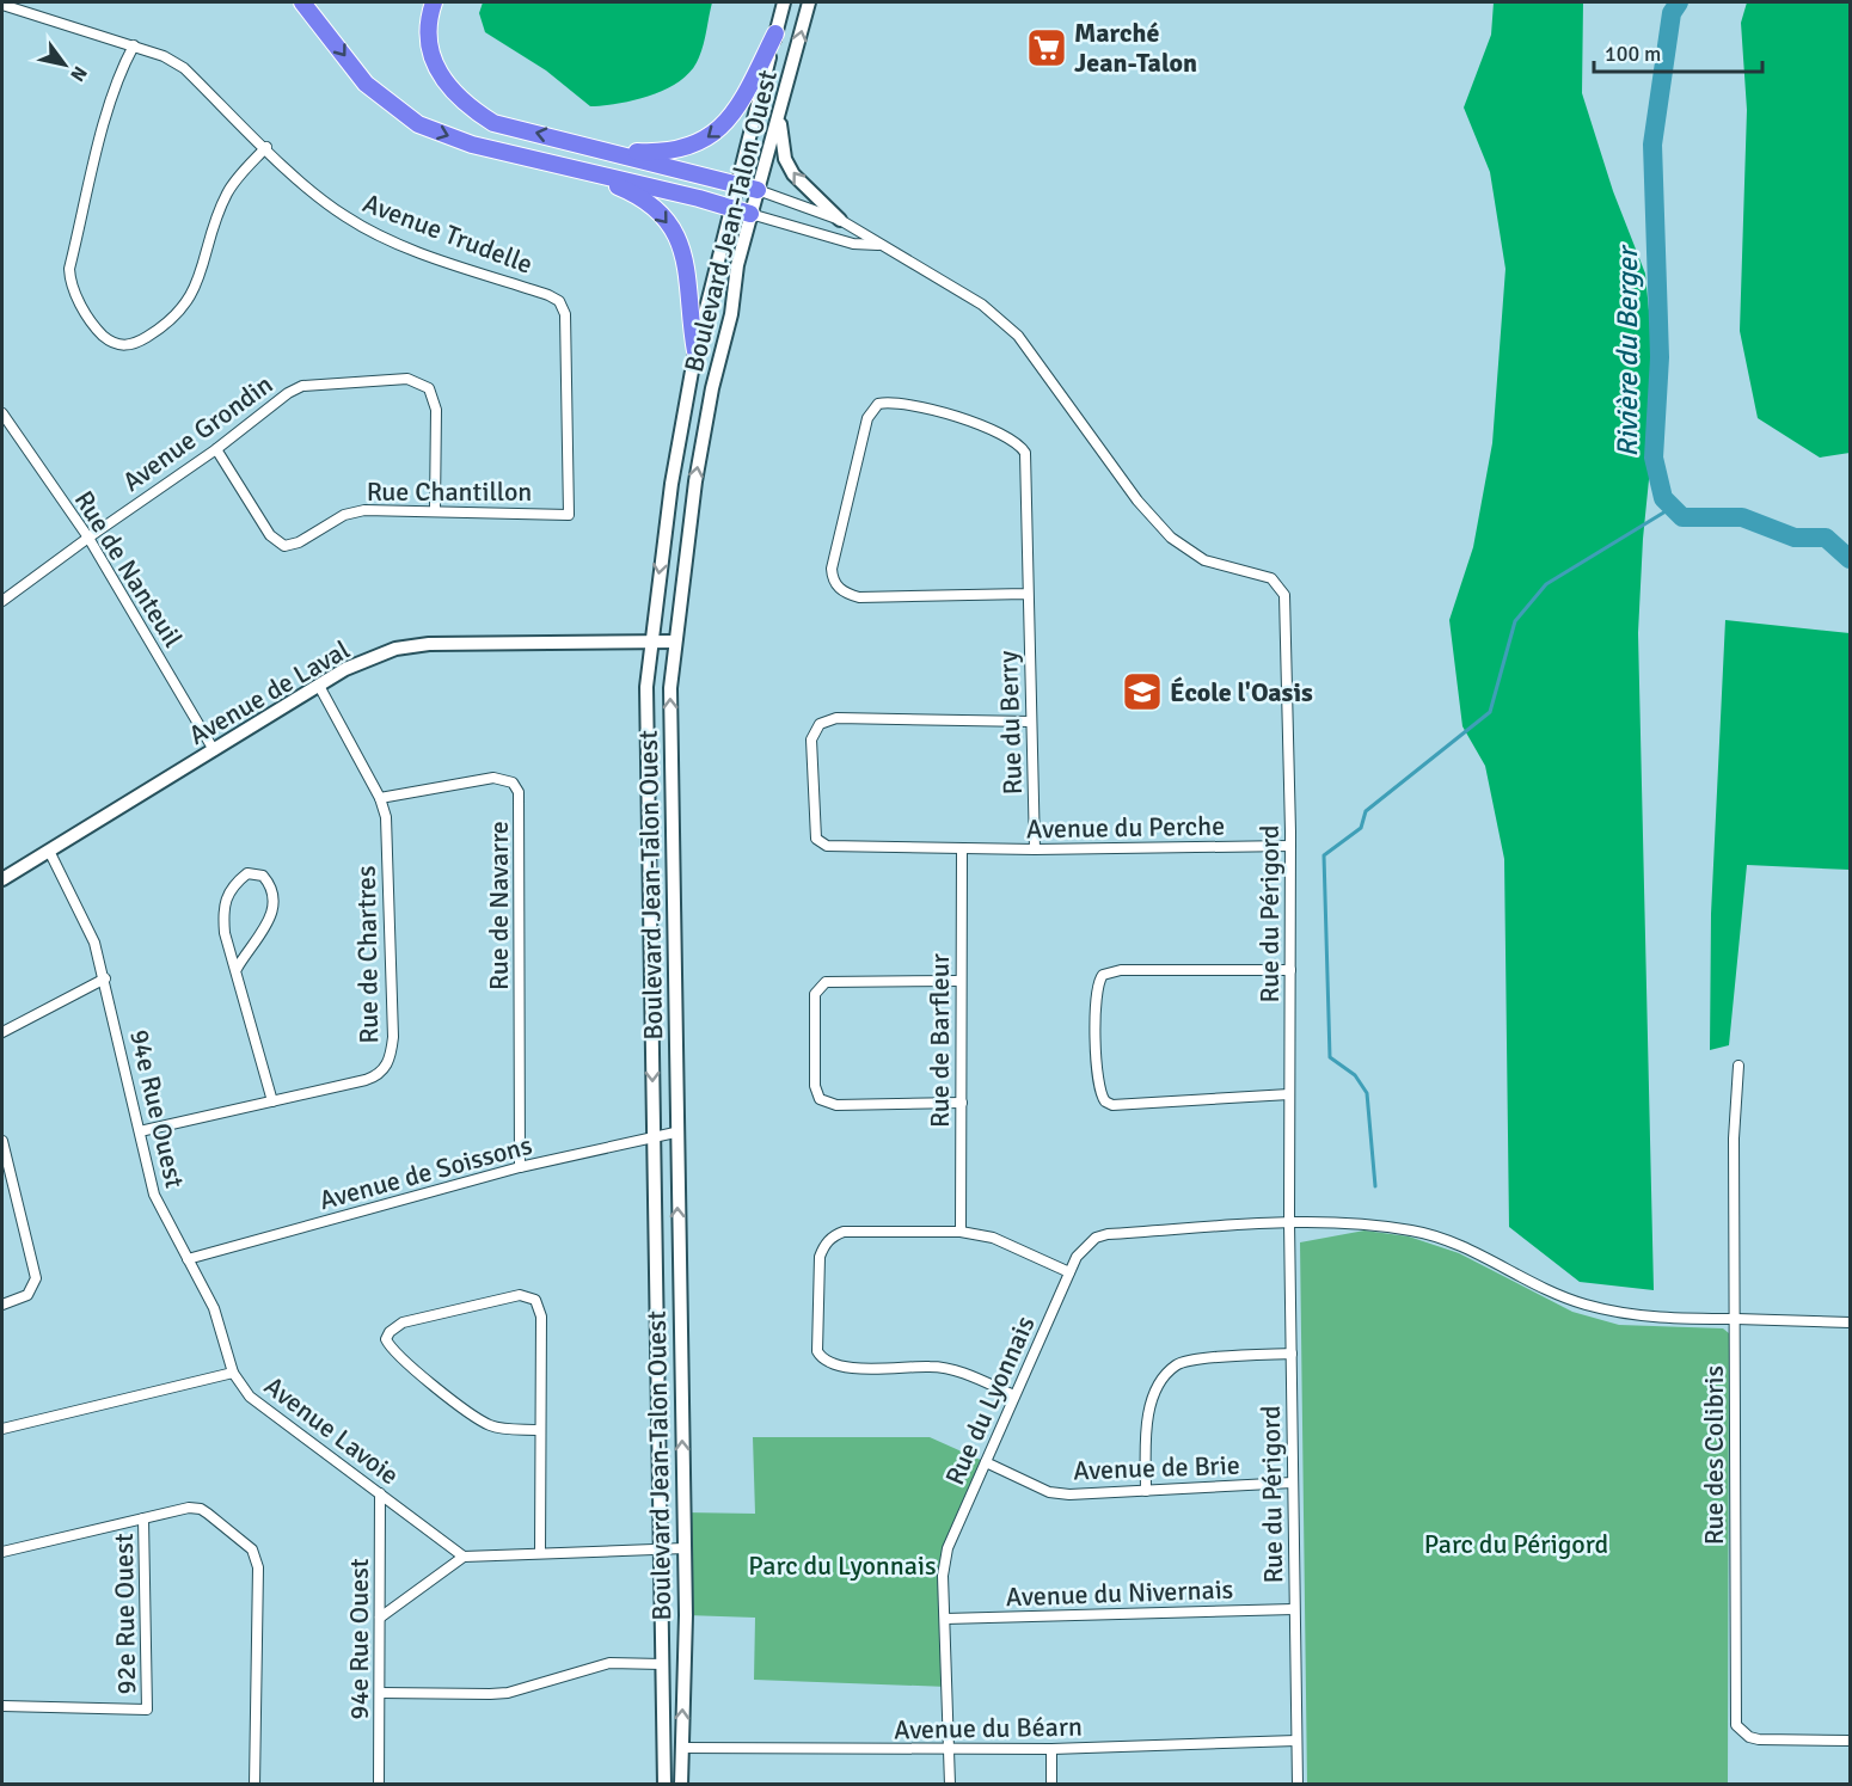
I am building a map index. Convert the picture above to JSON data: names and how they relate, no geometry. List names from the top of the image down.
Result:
{
  "streets": {
    "street": [
      "Boulevard Jean-Talon Ouest",
      "Avenue Trudelle",
      "Avenue Grondin",
      "Rue Chantillon",
      "Rue de Nanteuil",
      "Avenue de Laval",
      "Rue du Berry",
      "Avenue du Perche",
      "Rue de Navarre",
      "Rue du Périgord",
      "Rue de Chartres",
      "Rue de Barfleur",
      "94e Rue Ouest",
      "Avenue de Soissons",
      "Rue du Lyonnais",
      "Avenue Lavoie",
      "Rue des Colibris",
      "Avenue de Brie",
      "Avenue du Nivernais",
      "92e Rue Ouest",
      "Avenue du Béarn"
    ]
  },
  "crossings": [
    ["Boulevard Jean-Talon Ouest", "Avenue de Laval"],
    ["Boulevard Jean-Talon Ouest", "Rue du Périgord"],
    ["Boulevard Jean-Talon Ouest", "Avenue de Soissons"],
    ["Boulevard Jean-Talon Ouest", "Avenue du Béarn"],
    ["Avenue Trudelle", "Rue Chantillon"],
    ["Avenue Grondin", "Rue Chantillon"],
    ["Avenue Grondin", "Rue de Nanteuil"],
    ["Rue de Nanteuil", "Avenue de Laval"],
    ["Avenue de Laval", "Rue de Chartres"],
    ["Avenue de Laval", "94e Rue Ouest"],
    ["Rue du Berry", "Avenue du Perche"],
    ["Avenue du Perche", "Rue du Périgord"],
    ["Avenue du Perche", "Rue de Barfleur"],
    ["Rue de Navarre", "Rue de Chartres"],
    ["Rue de Navarre", "Avenue de Soissons"],
    ["Rue du Périgord", "Rue du Lyonnais"],
    ["Rue du Périgord", "Avenue de Brie"],
    ["Rue du Périgord", "Avenue du Nivernais"],
    ["Rue du Périgord", "Avenue du Béarn"],
    ["Rue de Chartres", "94e Rue Ouest"],
    ["94e Rue Ouest", "Avenue de Soissons"],
    ["94e Rue Ouest", "Avenue Lavoie"],
    ["Rue du Lyonnais", "Rue des Colibris"],
    ["Rue du Lyonnais", "Avenue de Brie"],
    ["Rue du Lyonnais", "Avenue du Nivernais"],
    ["Rue du Lyonnais", "Avenue du Béarn"]
  ],
  "water": ["Rivière du Berger"],
  "parks": ["Parc du Périgord", "Parc du Lyonnais"],
  "places": {
    "supermarket": ["Marché Jean-Talon"],
    "school or university": ["École l'Oasis"]
  },
  "scale_bar": "100 m",
  "north": "bottom right"
}
